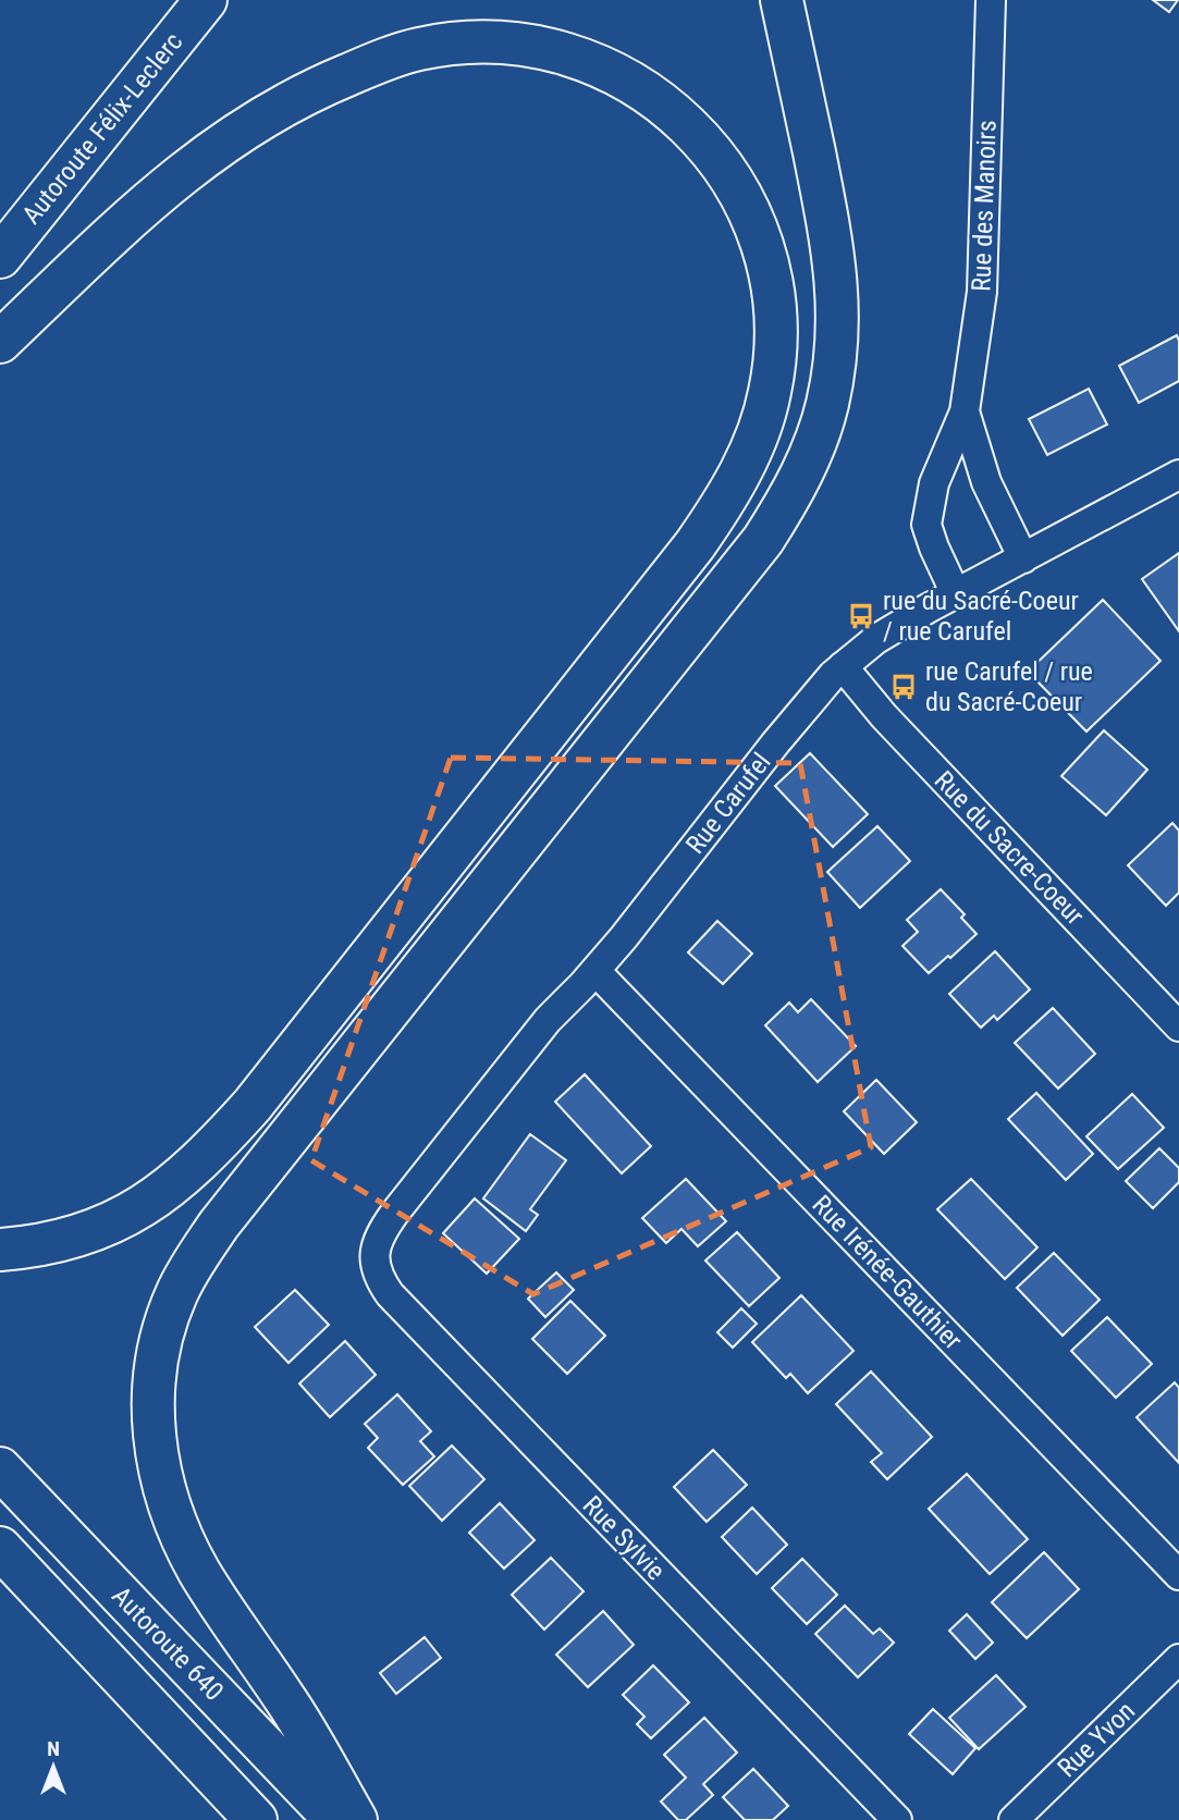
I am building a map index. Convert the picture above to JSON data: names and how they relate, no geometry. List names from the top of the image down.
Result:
{
  "streets": {
    "highway": ["Autoroute Félix-Leclerc", "Autoroute 640"],
    "street": [
      "Rue des Manoirs",
      "Rue Carufel",
      "Rue du Sacre-Coeur",
      "Rue Irénée-Gauthier",
      "Rue Sylvie",
      "Rue Yvon"
    ]
  },
  "crossings": [
    ["Rue des Manoirs", "Rue Carufel"],
    ["Rue Carufel", "Rue du Sacre-Coeur"],
    ["Rue Carufel", "Rue Irénée-Gauthier"],
    ["Rue Carufel", "Rue Sylvie"]
  ],
  "places": {
    "bus stop": ["rue du Sacré-Coeur / rue Carufel", "rue Carufel / rue du Sacré-Coeur"]
  },
  "north": "top"
}
